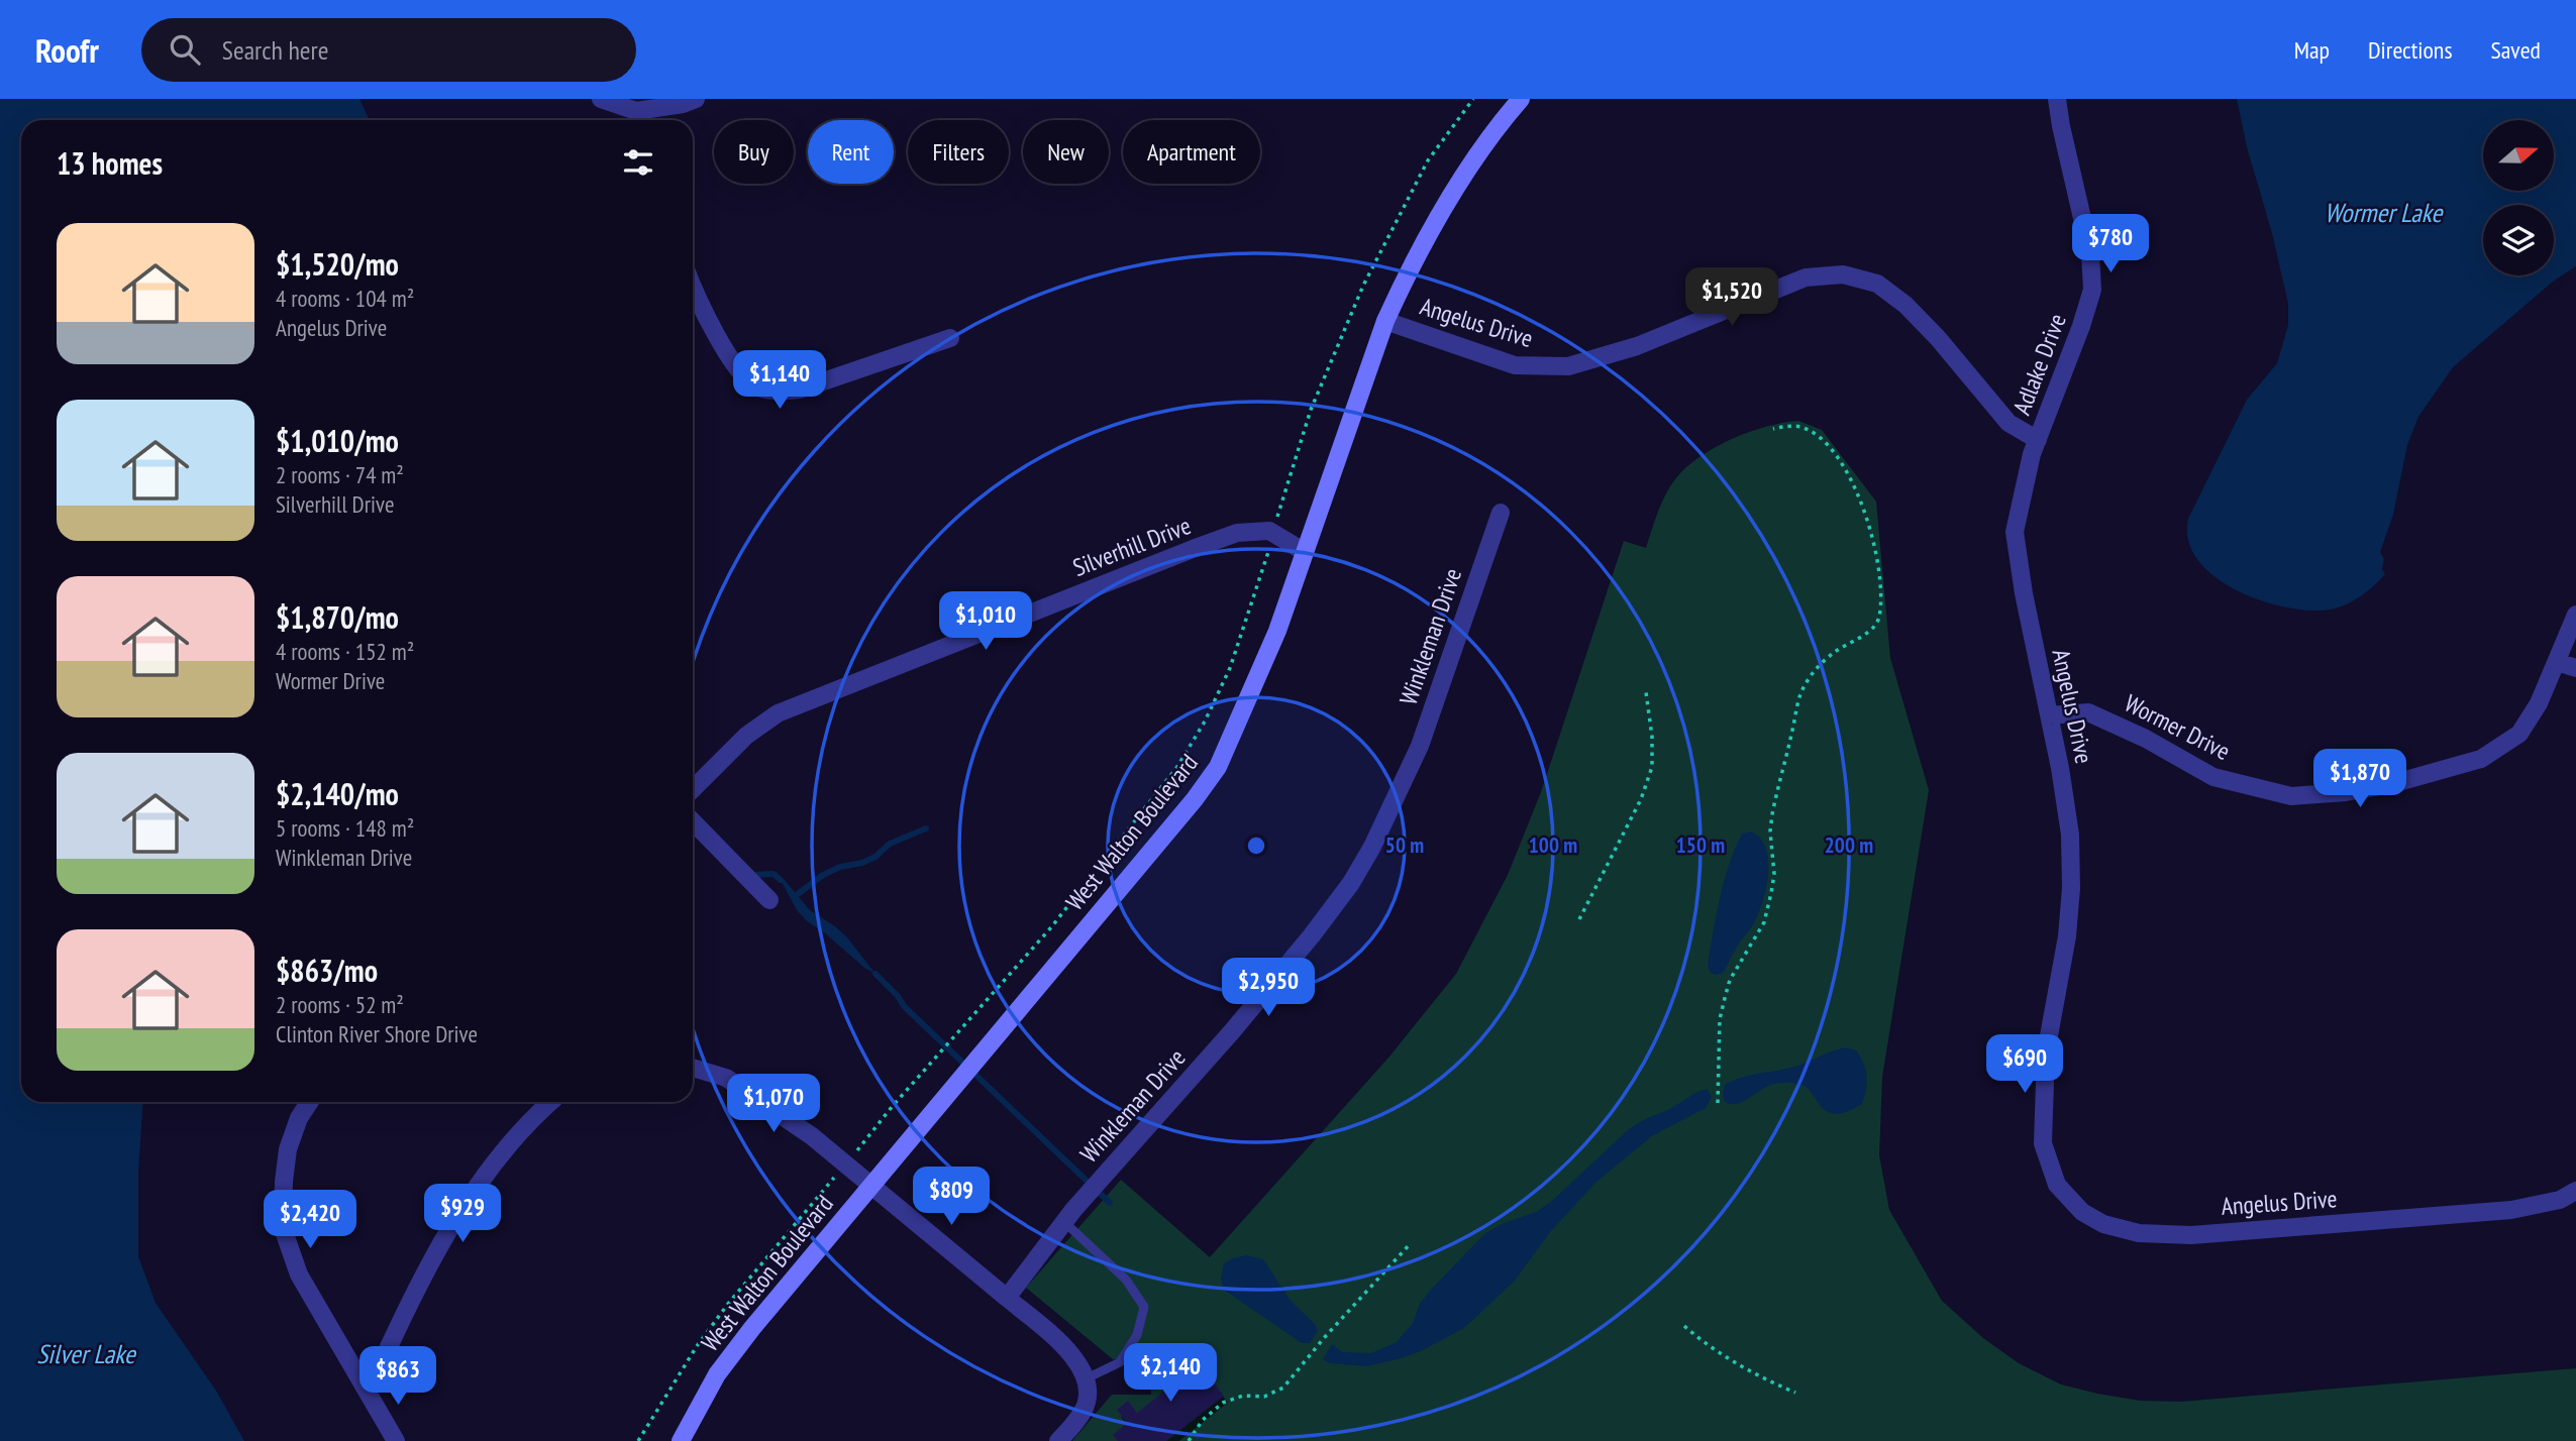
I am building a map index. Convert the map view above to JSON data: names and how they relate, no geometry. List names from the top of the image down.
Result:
{
  "streets": {
    "main road": ["West Walton Boulevard"],
    "street": [
      "Angelus Drive",
      "Adlake Drive",
      "Silverhill Drive",
      "Winkleman Drive",
      "Wormer Drive"
    ]
  },
  "crossings": [
    ["Angelus Drive", "Adlake Drive"],
    ["Angelus Drive", "Wormer Drive"],
    ["Angelus Drive", "West Walton Boulevard"],
    ["Silverhill Drive", "West Walton Boulevard"]
  ],
  "water": ["Wormer Lake", "Silver Lake"],
  "north": "right",
  "page": {
    "header": "Roofr",
    "search": "Search here",
    "nav": ["Map", "Directions", "Saved"],
    "chip": [
      "Buy",
      "Rent",
      "Filters",
      "New",
      "Apartment"
    ],
    "heading": "13 homes",
    "list": [
      {
        "name": "$1,520/mo",
        "note": "4 rooms · 104 m² · Angelus Drive"
      },
      {
        "name": "$1,010/mo",
        "note": "2 rooms · 74 m² · Silverhill Drive"
      },
      {
        "name": "$1,870/mo",
        "note": "4 rooms · 152 m² · Wormer Drive"
      },
      {
        "name": "$2,140/mo",
        "note": "5 rooms · 148 m² · Winkleman Drive"
      },
      {
        "name": "$863/mo",
        "note": "2 rooms · 52 m² · Clinton River Shore Drive"
      }
    ],
    "price": [
      "$780",
      "$1,520",
      "$1,140",
      "$1,010",
      "$1,870",
      "$2,950",
      "$690",
      "$1,070",
      "$809",
      "$929",
      "$2,420",
      "$2,140",
      "$863"
    ]
  },
  "rings": [
    "50 m",
    "100 m",
    "150 m",
    "200 m"
  ]
}
